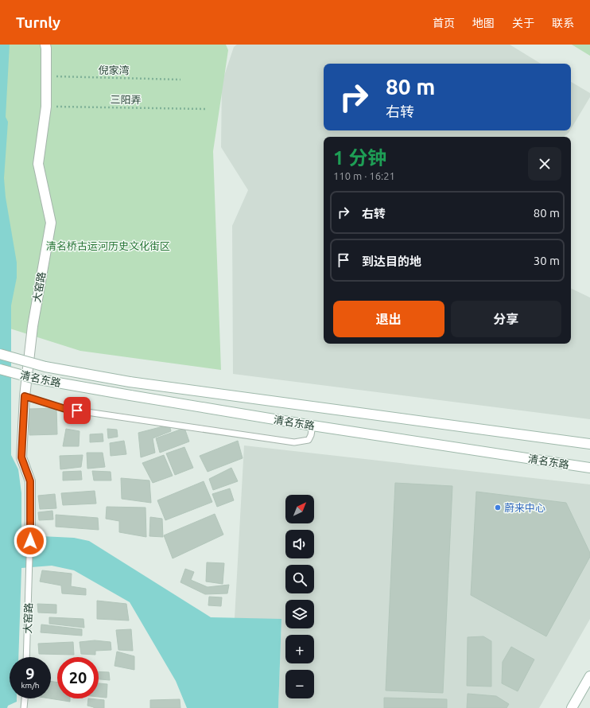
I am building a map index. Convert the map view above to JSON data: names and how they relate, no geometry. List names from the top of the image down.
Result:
{
  "streets": {
    "main road": ["大窑路", "清名东路"],
    "path": ["倪家湾", "三阳弄"]
  },
  "crossings": [
    ["倪家湾", "大窑路"],
    ["三阳弄", "大窑路"]
  ],
  "parks": ["清名桥古运河历史文化街区"],
  "places": ["蔚来中心"],
  "north": "top right",
  "page": {
    "header": "Turnly",
    "nav": [
      "首页",
      "地图",
      "关于",
      "联系"
    ],
    "turn": ["80 m", "右转"],
    "heading": ["1 分钟", "110 m · 16:21"],
    "list": [
      {
        "name": "右转",
        "value": "80 m"
      },
      {
        "name": "到达目的地",
        "value": "30 m"
      }
    ],
    "buttons": ["退出", "分享"],
    "map_buttons": ["+", "−"],
    "speed": "9 km/h",
    "limit": "20"
  }
}
